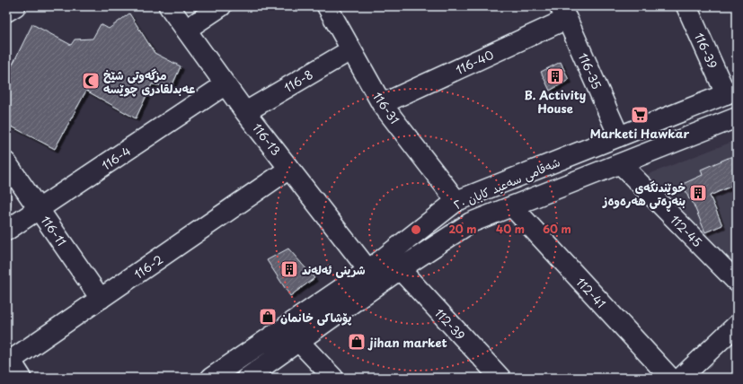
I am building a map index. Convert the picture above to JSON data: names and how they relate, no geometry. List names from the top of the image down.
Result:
{
  "streets": {
    "street": [
      "116-39",
      "116-40",
      "116-35",
      "116-8",
      "116-31",
      "116-13",
      "116-4",
      "شەقامی سەعید کابان ٢٠",
      "116-11",
      "112-45",
      "116-2",
      "112-41",
      "112-39"
    ]
  },
  "crossings": [
    ["116-39", "شەقامی سەعید کابان ٢٠"],
    ["116-40", "116-35"],
    ["116-40", "116-31"],
    ["116-35", "شەقامی سەعید کابان ٢٠"],
    ["116-8", "116-31"],
    ["116-8", "116-13"],
    ["116-31", "شەقامی سەعید کابان ٢٠"],
    ["116-13", "116-4"],
    ["116-13", "شەقامی سەعید کابان ٢٠"],
    ["116-13", "116-2"],
    ["116-4", "116-11"],
    ["شەقامی سەعید کابان ٢٠", "112-45"],
    ["شەقامی سەعید کابان ٢٠", "112-41"],
    ["شەقامی سەعید کابان ٢٠", "112-39"],
    ["116-11", "116-2"]
  ],
  "places": {
    "building": ["B. Activity House", "خوێندنگەی بنەڕەتی هەرەوەز", "شرینی ئەلەند"],
    "mosque": ["مزگەوتی شێخ عەبدلقادری چوێسە"],
    "supermarket": ["Marketi Hawkar"],
    "shop": ["پۆشاکی خانمان", "jihan market"]
  },
  "rings": ["20 m", "40 m", "60 m"]
}
